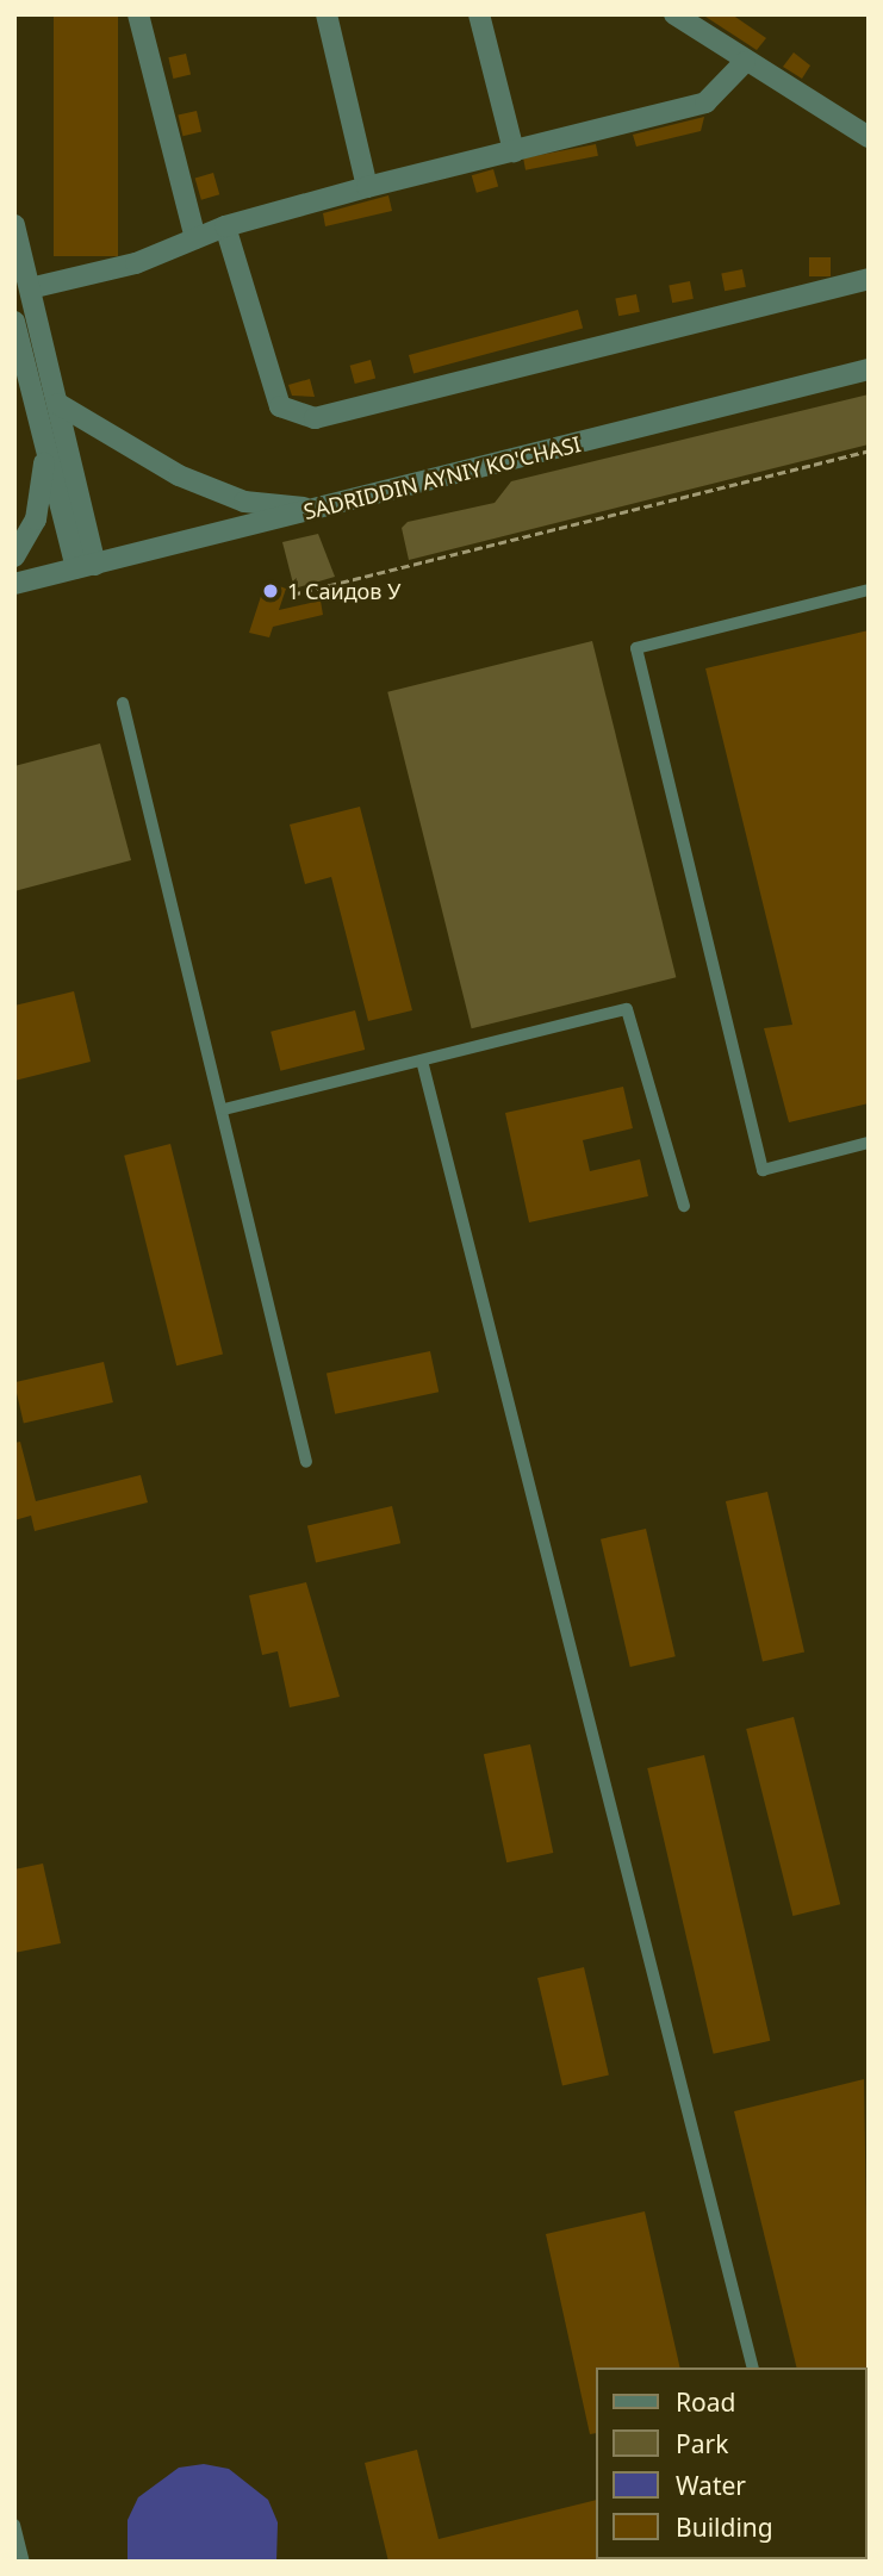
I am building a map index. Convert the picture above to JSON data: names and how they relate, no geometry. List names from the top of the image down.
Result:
{
  "streets": {
    "street": ["SADRIDDIN AYNIY KO'CHASI"]
  },
  "places": ["1 Саидов У"],
  "legend": [
    "Road",
    "Park",
    "Water",
    "Building"
  ]
}
